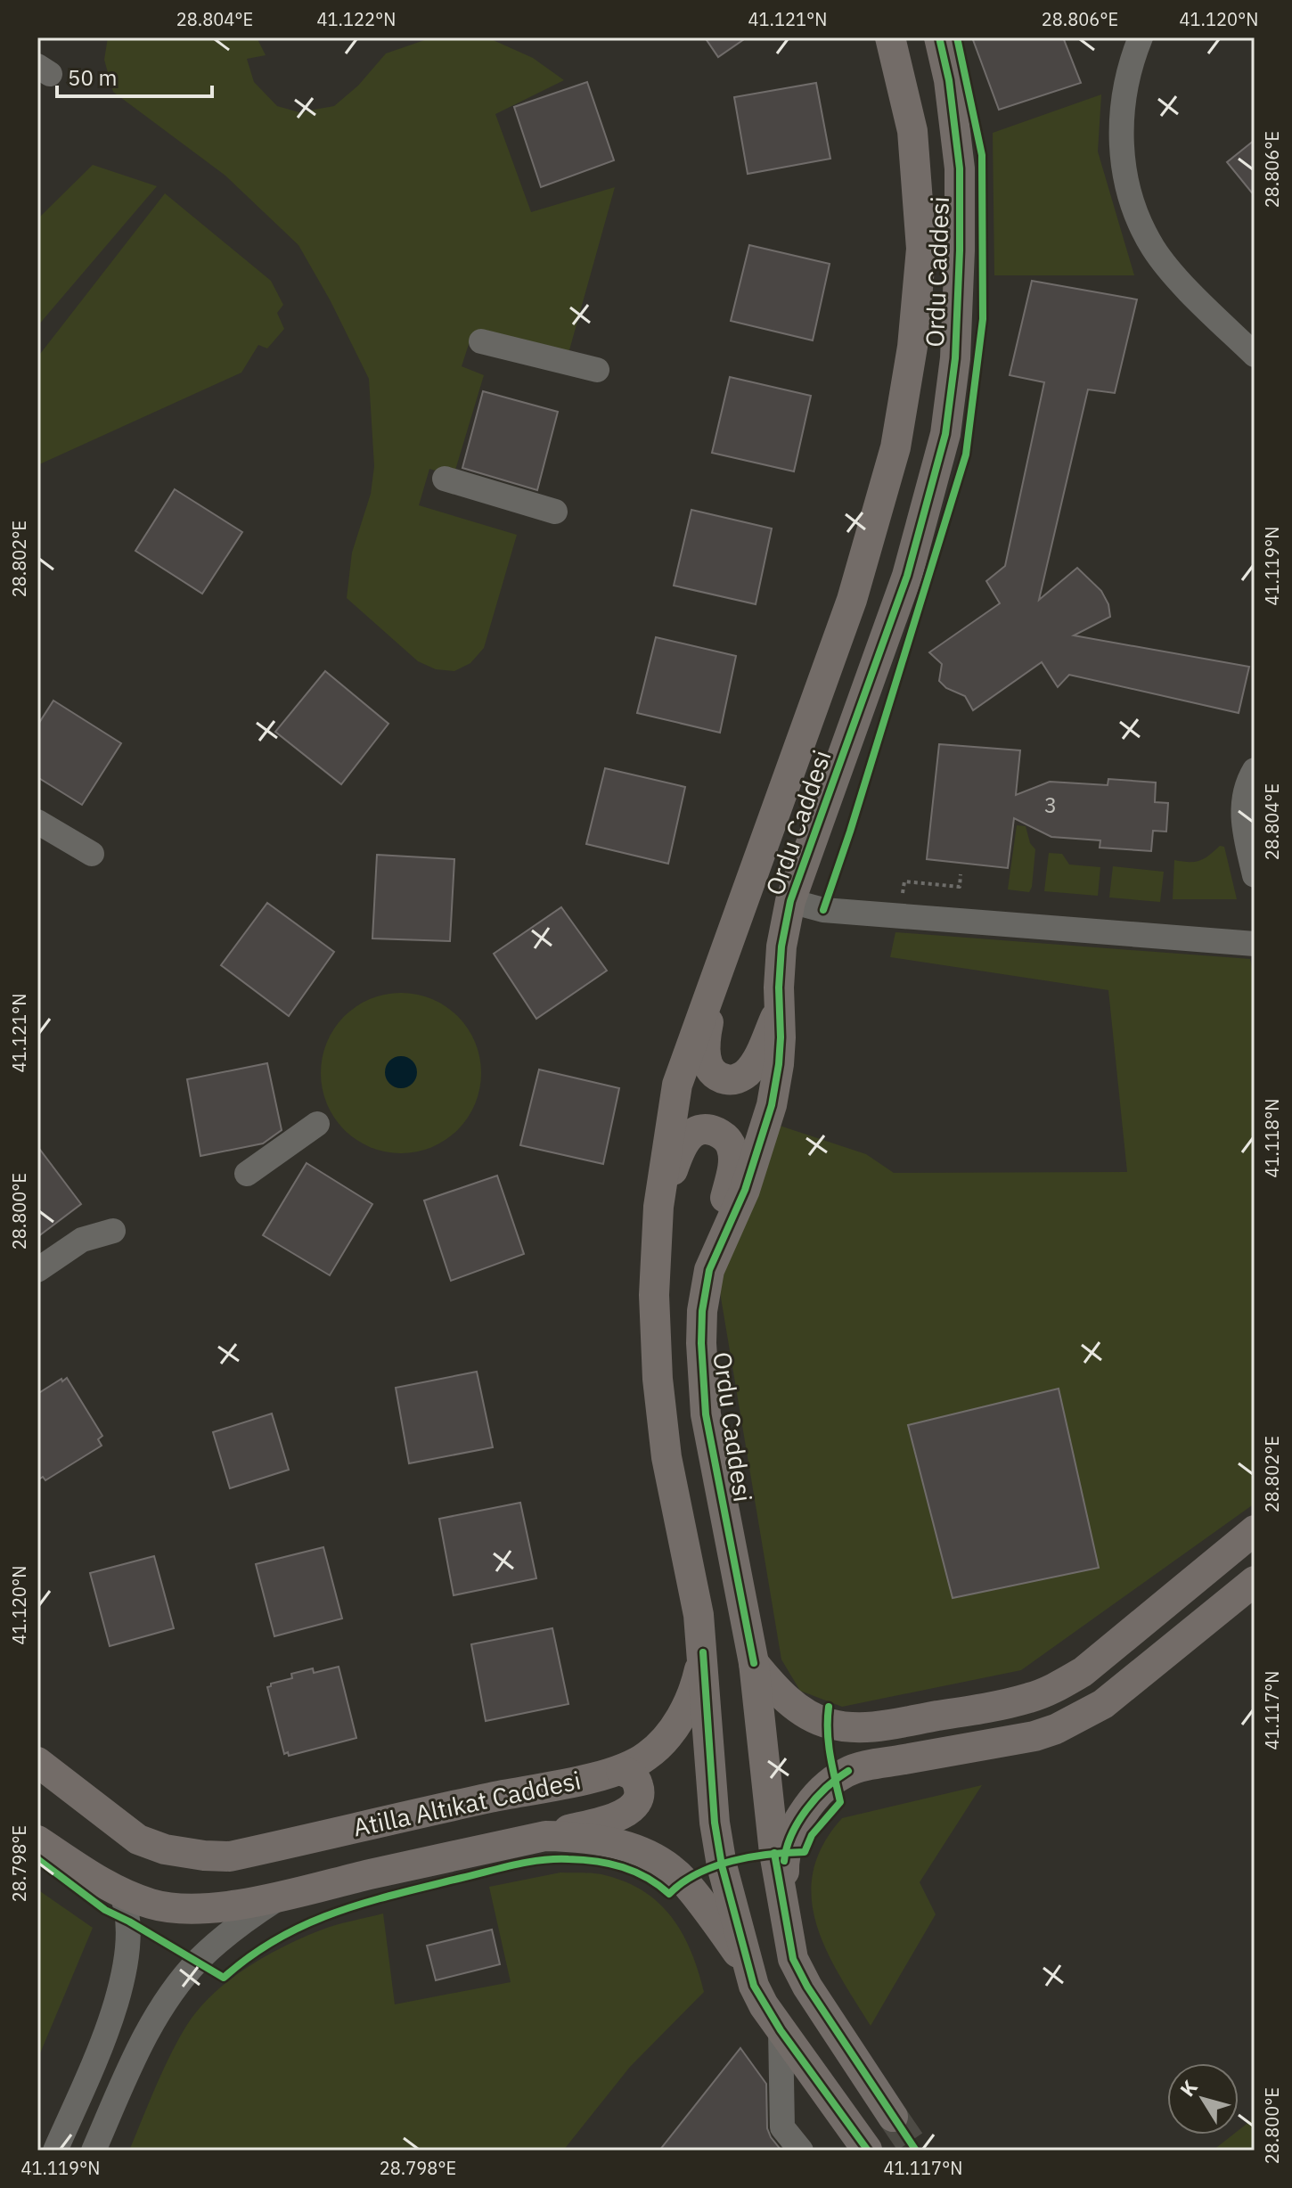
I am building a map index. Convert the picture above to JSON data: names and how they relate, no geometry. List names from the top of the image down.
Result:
{
  "streets": {
    "main road": ["Ordu Caddesi", "Atilla Altıkat Caddesi"]
  },
  "crossings": [
    ["Ordu Caddesi", "Atilla Altıkat Caddesi"]
  ],
  "house_numbers": ["3"],
  "scale_bar": "50 m",
  "north": "top left",
  "coordinates": [
    "28.804°E",
    "41.122°N",
    "41.121°N",
    "28.806°E",
    "41.120°N",
    "28.802°E",
    "41.119°N",
    "41.118°N",
    "28.800°E",
    "41.117°N",
    "28.798°E"
  ]
}
